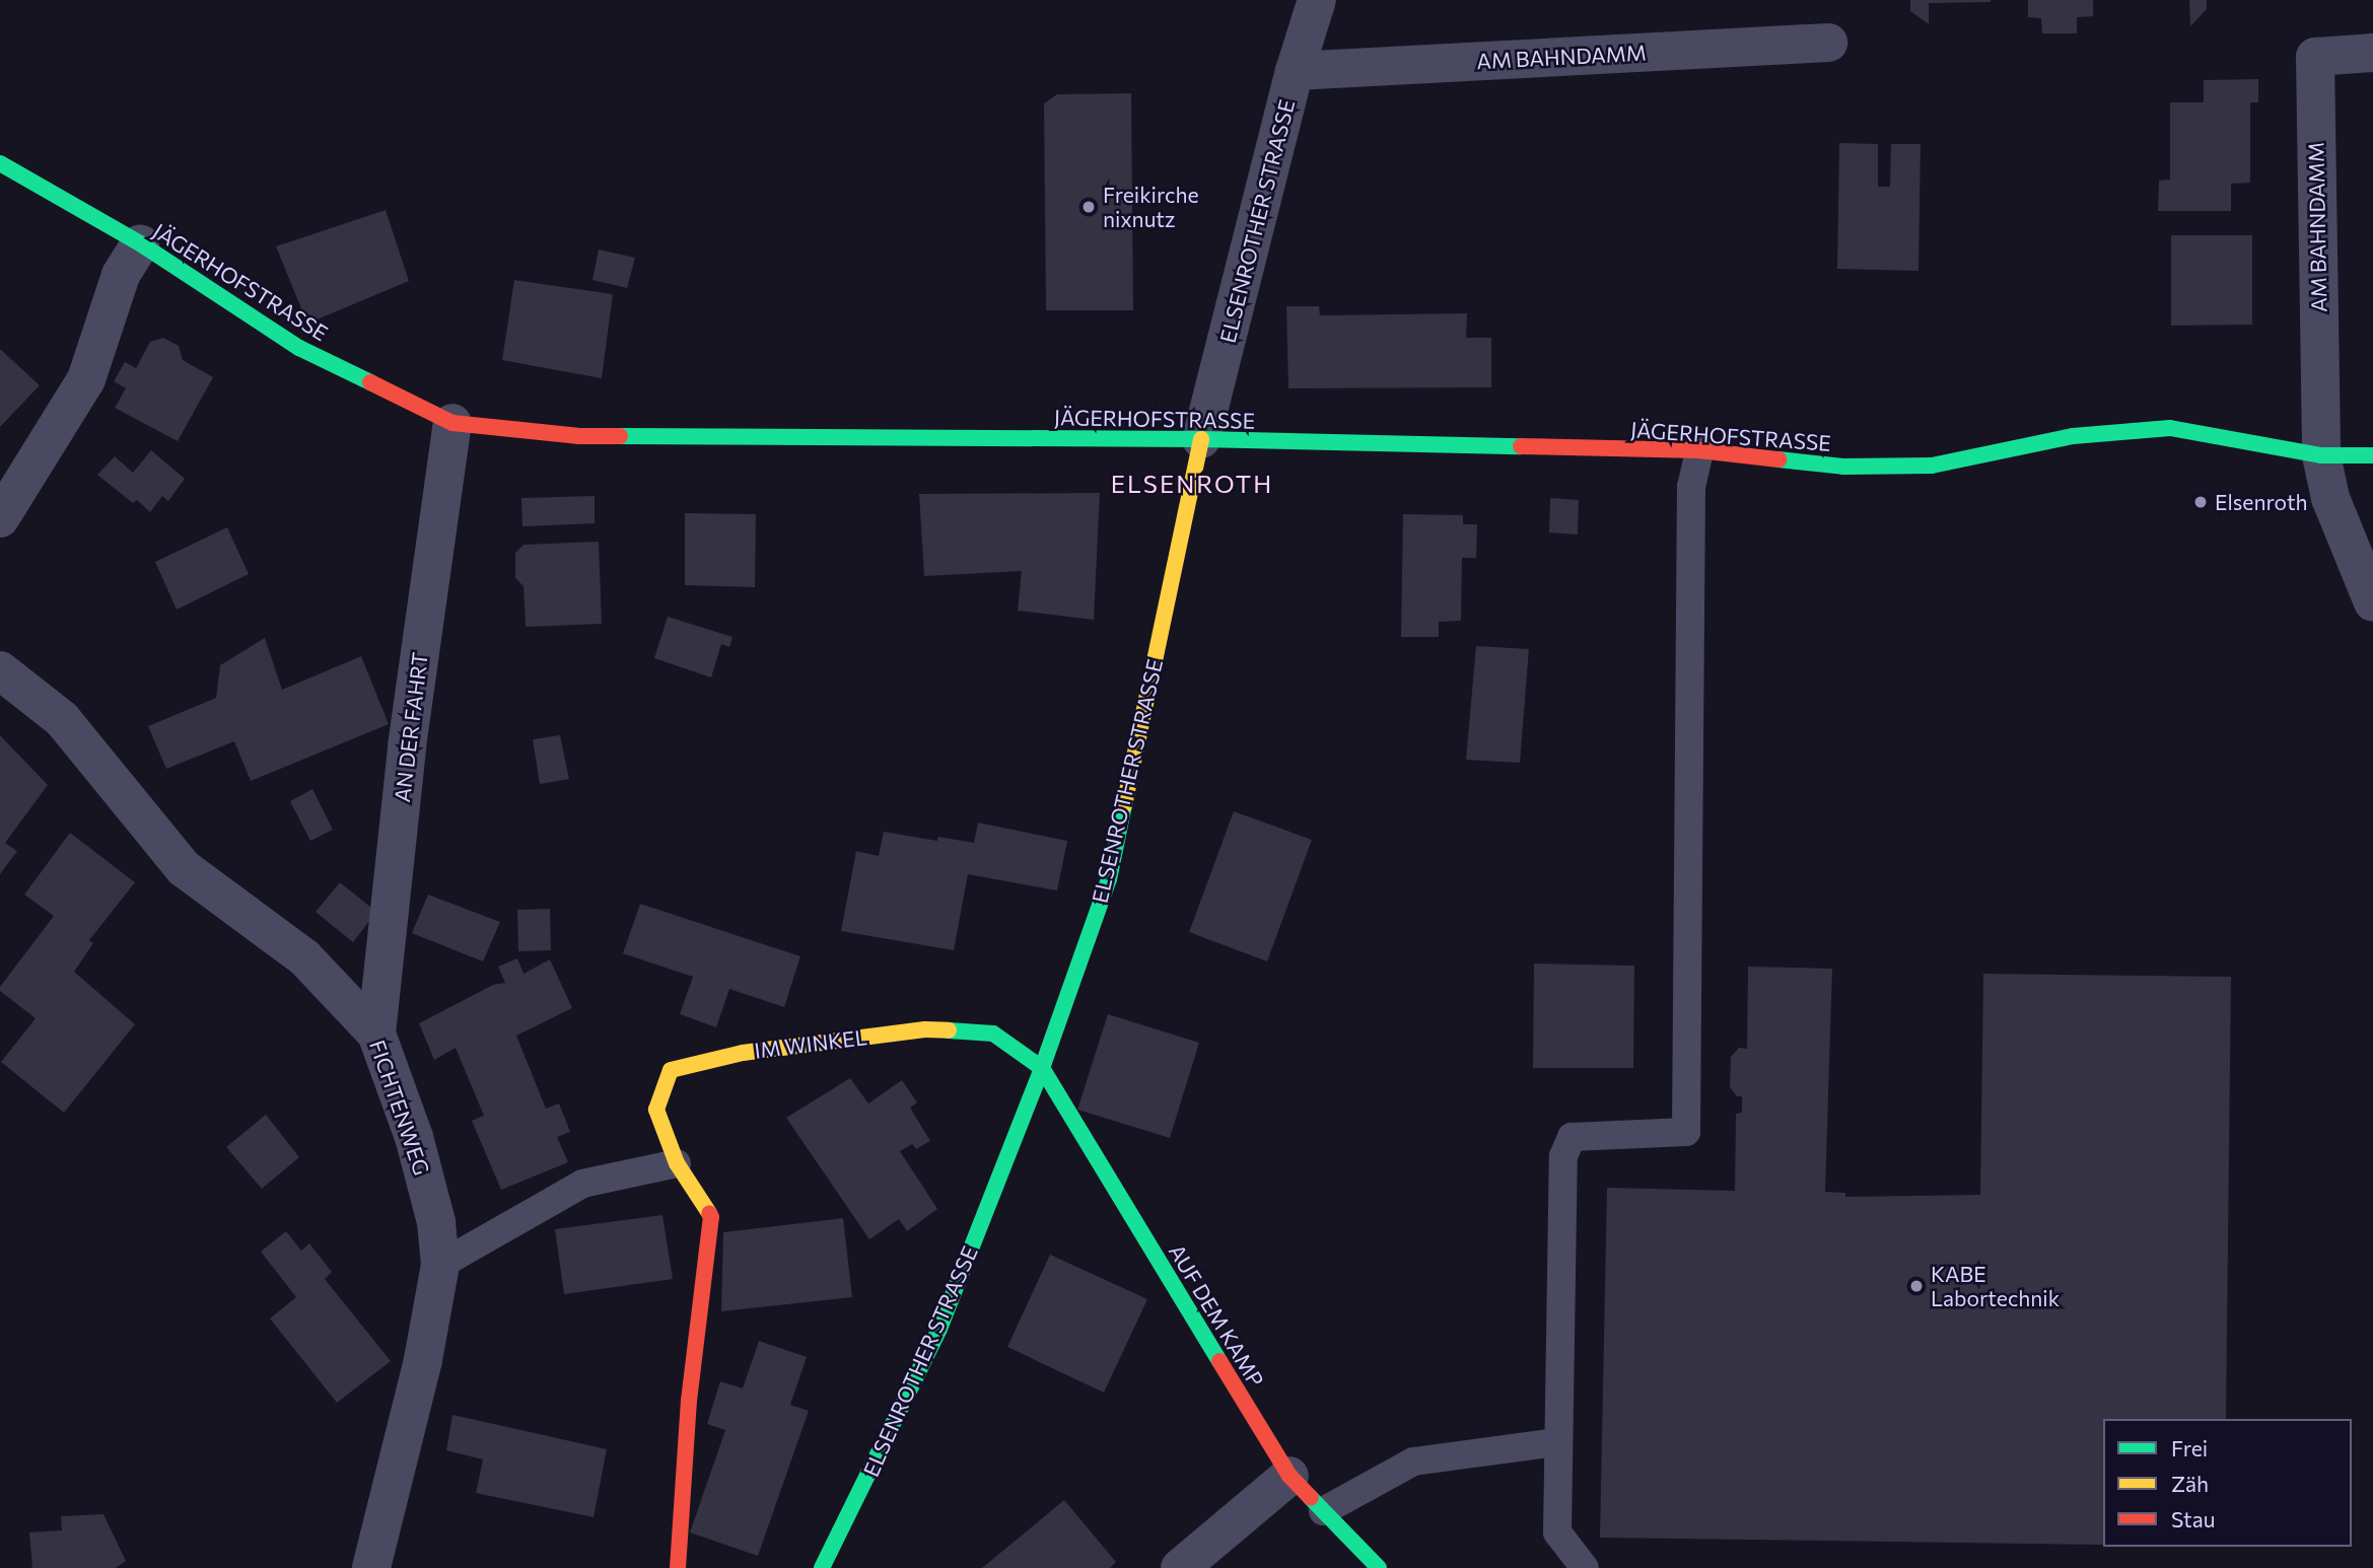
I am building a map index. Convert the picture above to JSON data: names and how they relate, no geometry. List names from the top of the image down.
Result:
{
  "streets": {
    "street": [
      "AM BAHNDAMM",
      "ELSENROTHER STRASSE",
      "JÄGERHOFSTRASSE",
      "AN DER FAHRT",
      "IM WINKEL",
      "FICHTENWEG",
      "AUF DEM KAMP"
    ]
  },
  "crossings": [
    ["AM BAHNDAMM", "ELSENROTHER STRASSE"],
    ["AM BAHNDAMM", "JÄGERHOFSTRASSE"],
    ["ELSENROTHER STRASSE", "JÄGERHOFSTRASSE"],
    ["ELSENROTHER STRASSE", "IM WINKEL"],
    ["ELSENROTHER STRASSE", "AUF DEM KAMP"],
    ["JÄGERHOFSTRASSE", "AN DER FAHRT"],
    ["AN DER FAHRT", "FICHTENWEG"],
    ["IM WINKEL", "AUF DEM KAMP"]
  ],
  "districts": ["ELSENROTH"],
  "places": ["Freikirche nixnutz", "Elsenroth", "KABE Labortechnik"],
  "legend": ["Frei", "Zäh", "Stau"]
}
